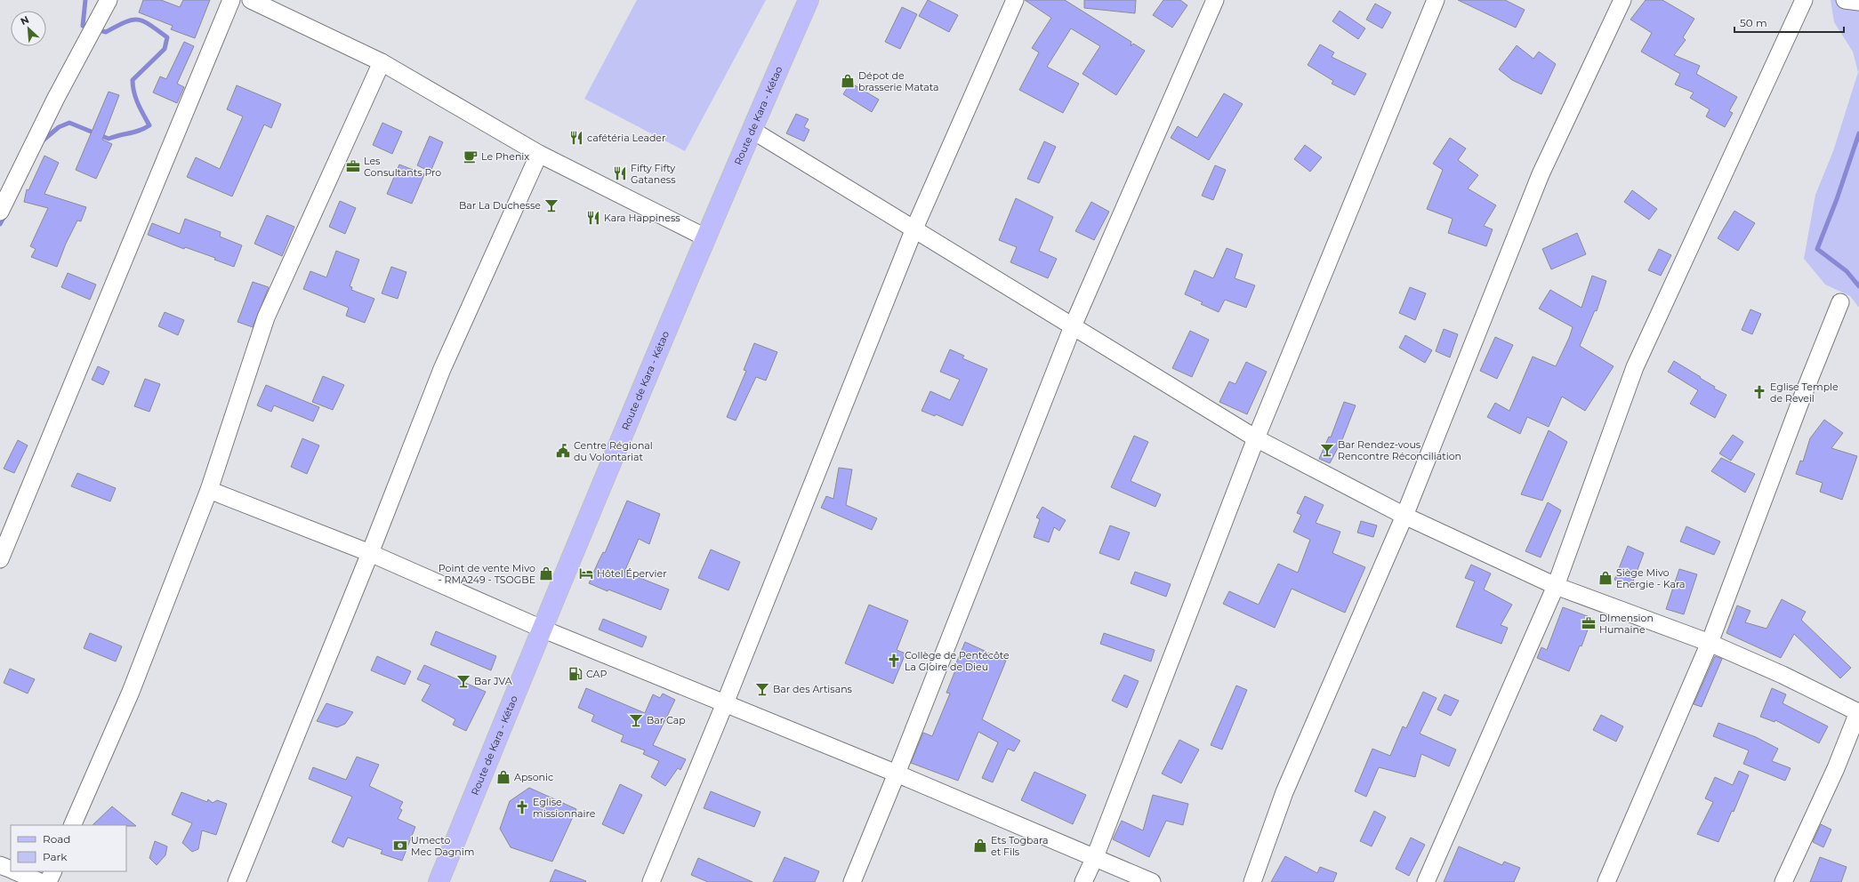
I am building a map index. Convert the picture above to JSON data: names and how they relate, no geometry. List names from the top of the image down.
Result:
{
  "streets": {
    "main road": ["Route de Kara - Kétao"]
  },
  "places": {
    "shop": [
      "Dépot de brasserie Matata",
      "Point de vente Mivo - RMA249 - TSOGBE",
      "Siège Mivo Energie - Kara",
      "Apsonic",
      "Ets Togbara et Fils"
    ],
    "restaurant": ["cafétéria Leader", "Fifty Fifty Gataness", "Kara Happiness"],
    "cafe": ["Le Phenix"],
    "office": ["Les Consultants Pro", "DImension Humaine"],
    "bar": [
      "Bar La Duchesse",
      "Bar Rendez-vous Rencontre Réconciliation",
      "Bar JVA",
      "Bar des Artisans",
      "Bar Cap"
    ],
    "church": ["Eglise Temple de Reveil", "Collège de Pentécôte La Gloire de Dieu", "Eglise missionnaire"],
    "public building": ["Centre Régional du Volontariat"],
    "hotel": ["Hôtel Épervier"],
    "fuel station": ["CAP"],
    "bank": ["Umecto Mec Dagnim"]
  },
  "legend": ["Road", "Park"],
  "scale_bar": "50 m",
  "north": "top left"
}
